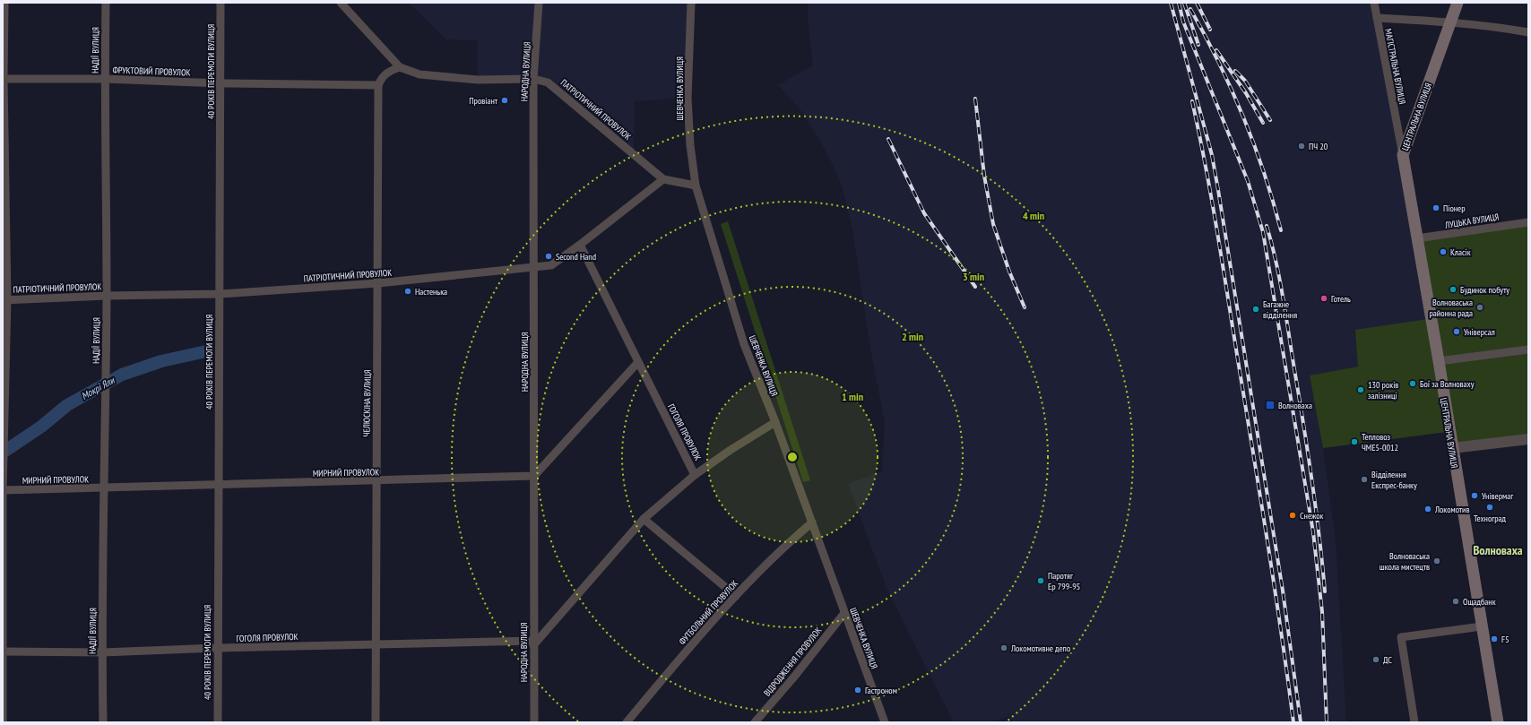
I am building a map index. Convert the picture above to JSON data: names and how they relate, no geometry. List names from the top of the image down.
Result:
{
  "streets": {
    "main road": ["ЦЕНТРАЛЬНА ВУЛИЦЯ"],
    "street": [
      "НАДІЇ ВУЛИЦЯ",
      "МАГІСТРАЛЬНА ВУЛИЦЯ",
      "ФРУКТОВИЙ ПРОВУЛОК",
      "40 РОКІВ ПЕРЕМОГИ ВУЛИЦЯ",
      "НАРОДНА ВУЛИЦЯ",
      "ШЕВЧЕНКА ВУЛИЦЯ",
      "ПАТРІОТИЧНИЙ ПРОВУЛОК",
      "ЛУЦЬКА ВУЛИЦЯ",
      "ЧЕЛЮСКІНА ВУЛИЦЯ",
      "ГОГОЛЯ ПРОВУЛОК",
      "МИРНИЙ ПРОВУЛОК",
      "ФУТБОЛЬНИЙ ПРОВУЛОК",
      "ВІДРОДЖЕННЯ ПРОВУЛОК"
    ]
  },
  "crossings": [
    ["НАДІЇ ВУЛИЦЯ", "ФРУКТОВИЙ ПРОВУЛОК"],
    ["НАДІЇ ВУЛИЦЯ", "ПАТРІОТИЧНИЙ ПРОВУЛОК"],
    ["НАДІЇ ВУЛИЦЯ", "ГОГОЛЯ ПРОВУЛОК"],
    ["НАДІЇ ВУЛИЦЯ", "МИРНИЙ ПРОВУЛОК"],
    ["МАГІСТРАЛЬНА ВУЛИЦЯ", "ЦЕНТРАЛЬНА ВУЛИЦЯ"],
    ["ФРУКТОВИЙ ПРОВУЛОК", "40 РОКІВ ПЕРЕМОГИ ВУЛИЦЯ"],
    ["ФРУКТОВИЙ ПРОВУЛОК", "ЧЕЛЮСКІНА ВУЛИЦЯ"],
    ["40 РОКІВ ПЕРЕМОГИ ВУЛИЦЯ", "ПАТРІОТИЧНИЙ ПРОВУЛОК"],
    ["40 РОКІВ ПЕРЕМОГИ ВУЛИЦЯ", "ГОГОЛЯ ПРОВУЛОК"],
    ["40 РОКІВ ПЕРЕМОГИ ВУЛИЦЯ", "МИРНИЙ ПРОВУЛОК"],
    ["НАРОДНА ВУЛИЦЯ", "ПАТРІОТИЧНИЙ ПРОВУЛОК"],
    ["НАРОДНА ВУЛИЦЯ", "ГОГОЛЯ ПРОВУЛОК"],
    ["НАРОДНА ВУЛИЦЯ", "МИРНИЙ ПРОВУЛОК"],
    ["ШЕВЧЕНКА ВУЛИЦЯ", "ПАТРІОТИЧНИЙ ПРОВУЛОК"],
    ["ШЕВЧЕНКА ВУЛИЦЯ", "ФУТБОЛЬНИЙ ПРОВУЛОК"],
    ["ШЕВЧЕНКА ВУЛИЦЯ", "ВІДРОДЖЕННЯ ПРОВУЛОК"],
    ["ПАТРІОТИЧНИЙ ПРОВУЛОК", "ЧЕЛЮСКІНА ВУЛИЦЯ"],
    ["ПАТРІОТИЧНИЙ ПРОВУЛОК", "ГОГОЛЯ ПРОВУЛОК"],
    ["ЦЕНТРАЛЬНА ВУЛИЦЯ", "ЛУЦЬКА ВУЛИЦЯ"],
    ["ЧЕЛЮСКІНА ВУЛИЦЯ", "ГОГОЛЯ ПРОВУЛОК"],
    ["ЧЕЛЮСКІНА ВУЛИЦЯ", "МИРНИЙ ПРОВУЛОК"]
  ],
  "districts": ["Волноваха"],
  "water": ["Мокрі Яли"],
  "places": {
    "other": [
      "Провіант",
      "ПЧ 20",
      "Піонер",
      "Класік",
      "Second Hand",
      "Будинок побуту",
      "Настенька",
      "Готель",
      "Волноваська районна рада",
      "Багажне відділення",
      "Універсал",
      "Бої за Волноваху",
      "130 років залізниці",
      "Тепловоз ЧМЕ5-0012",
      "Відділення Експрес-банку",
      "Універмаг",
      "Техноград",
      "Локомотив",
      "Снежок",
      "Волноваська школа мистецтв",
      "Паротяг Ер 799-95",
      "Ощадбанк",
      "F5",
      "Локомотивне депо",
      "ДС",
      "Гастроном"
    ],
    "transit": ["Волноваха"]
  },
  "rings": [
    "4 min",
    "3 min",
    "2 min",
    "1 min"
  ]
}
